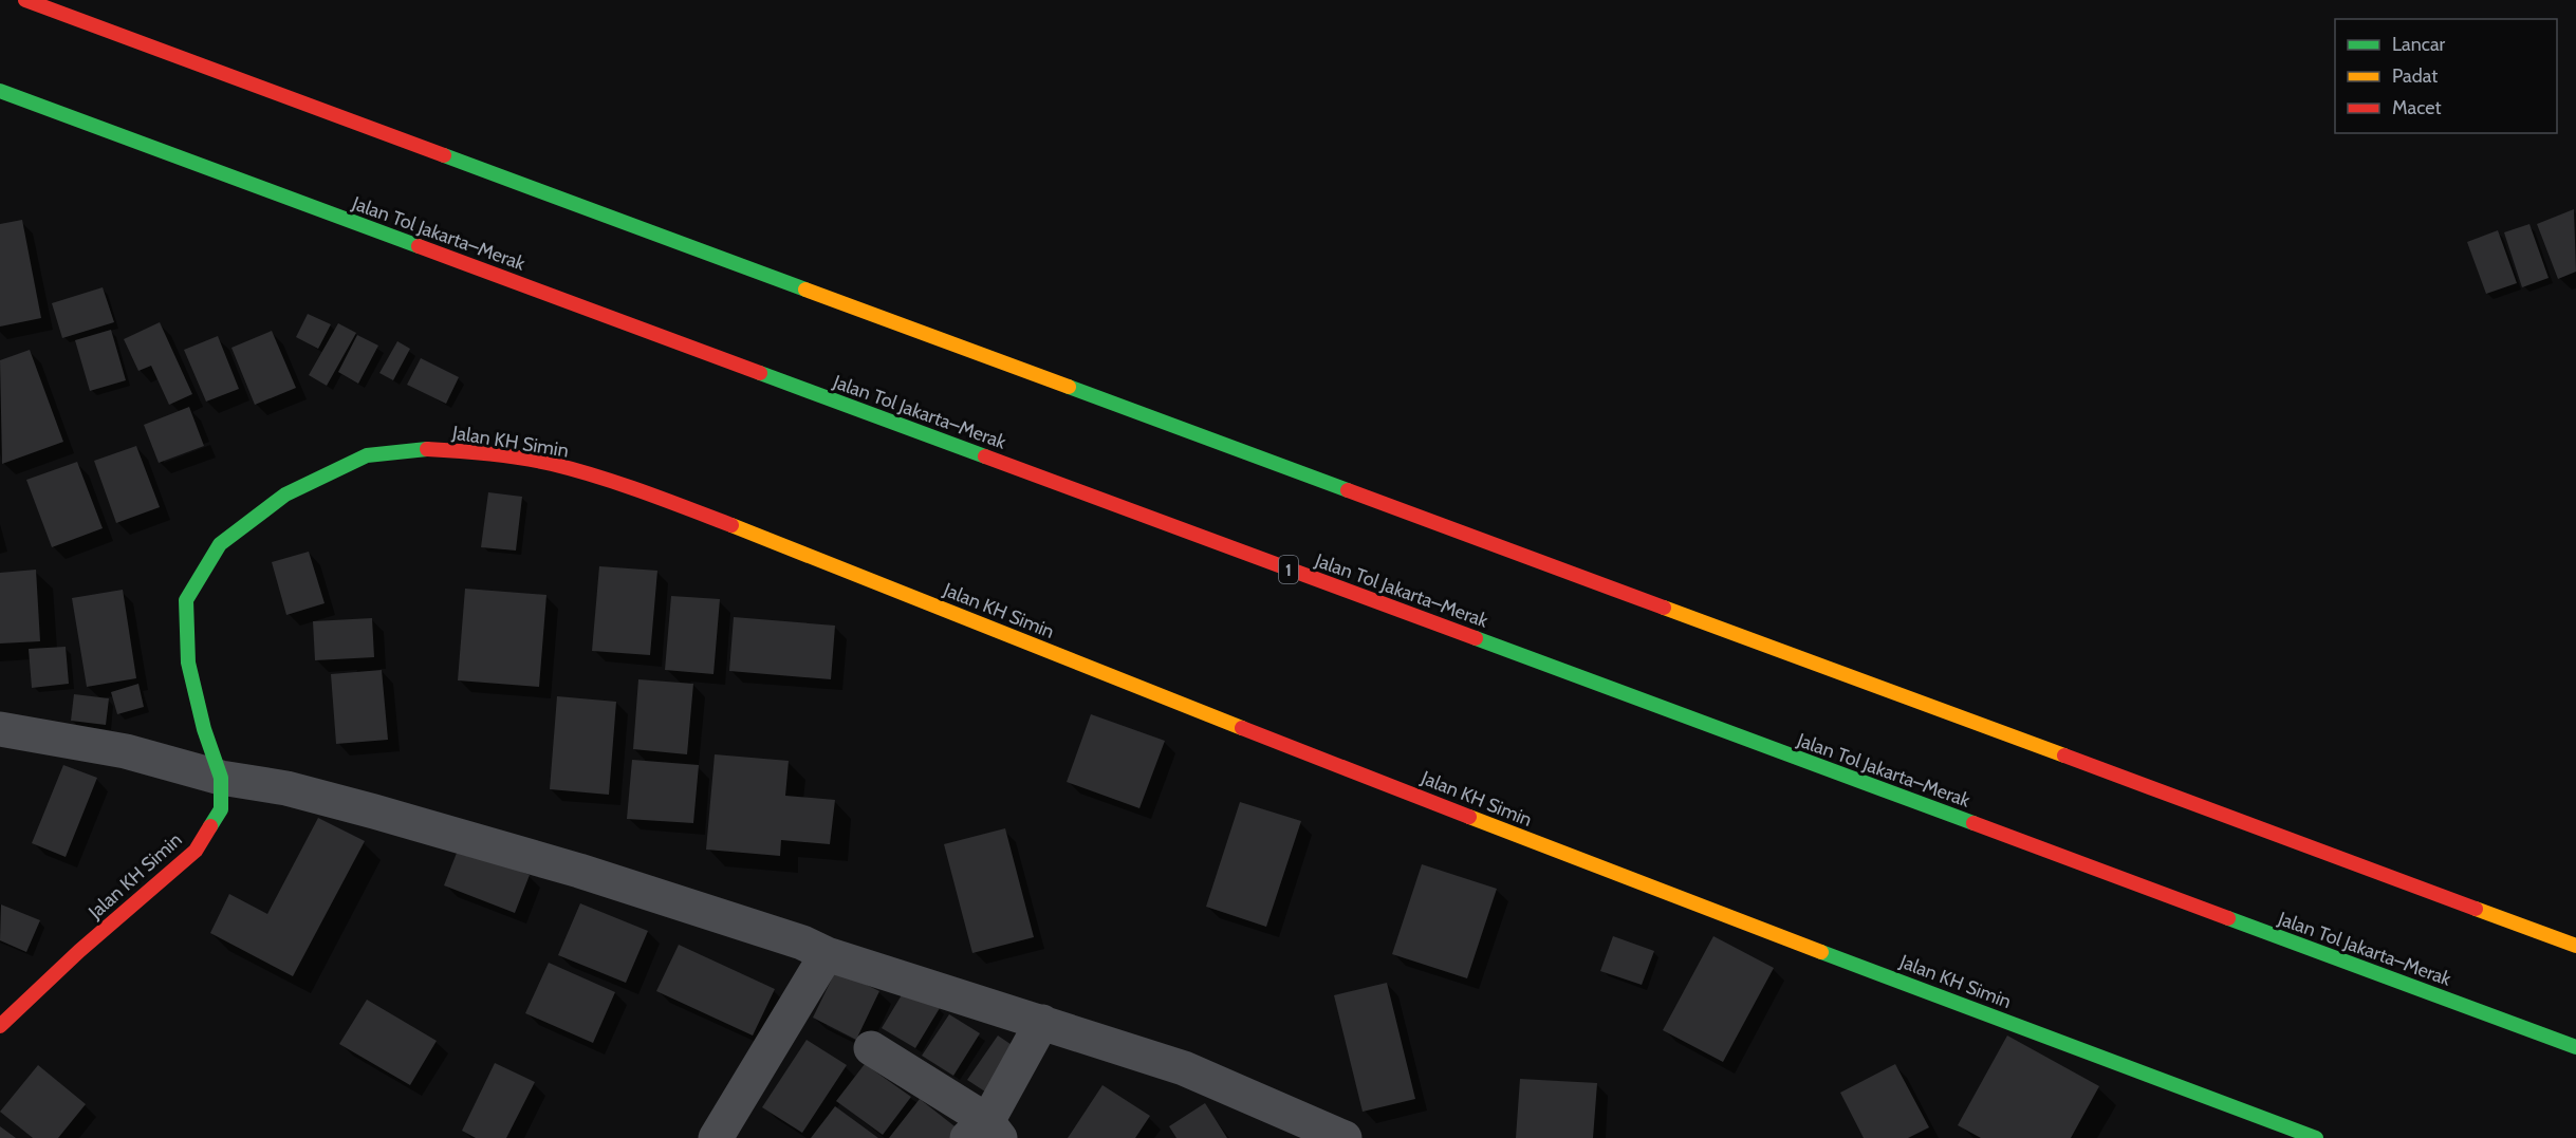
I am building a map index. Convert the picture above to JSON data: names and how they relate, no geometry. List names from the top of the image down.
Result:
{
  "streets": {
    "main road": ["Jalan Tol Jakarta–Merak", "Jalan KH Simin", "1"]
  },
  "legend": ["Lancar", "Padat", "Macet"]
}
